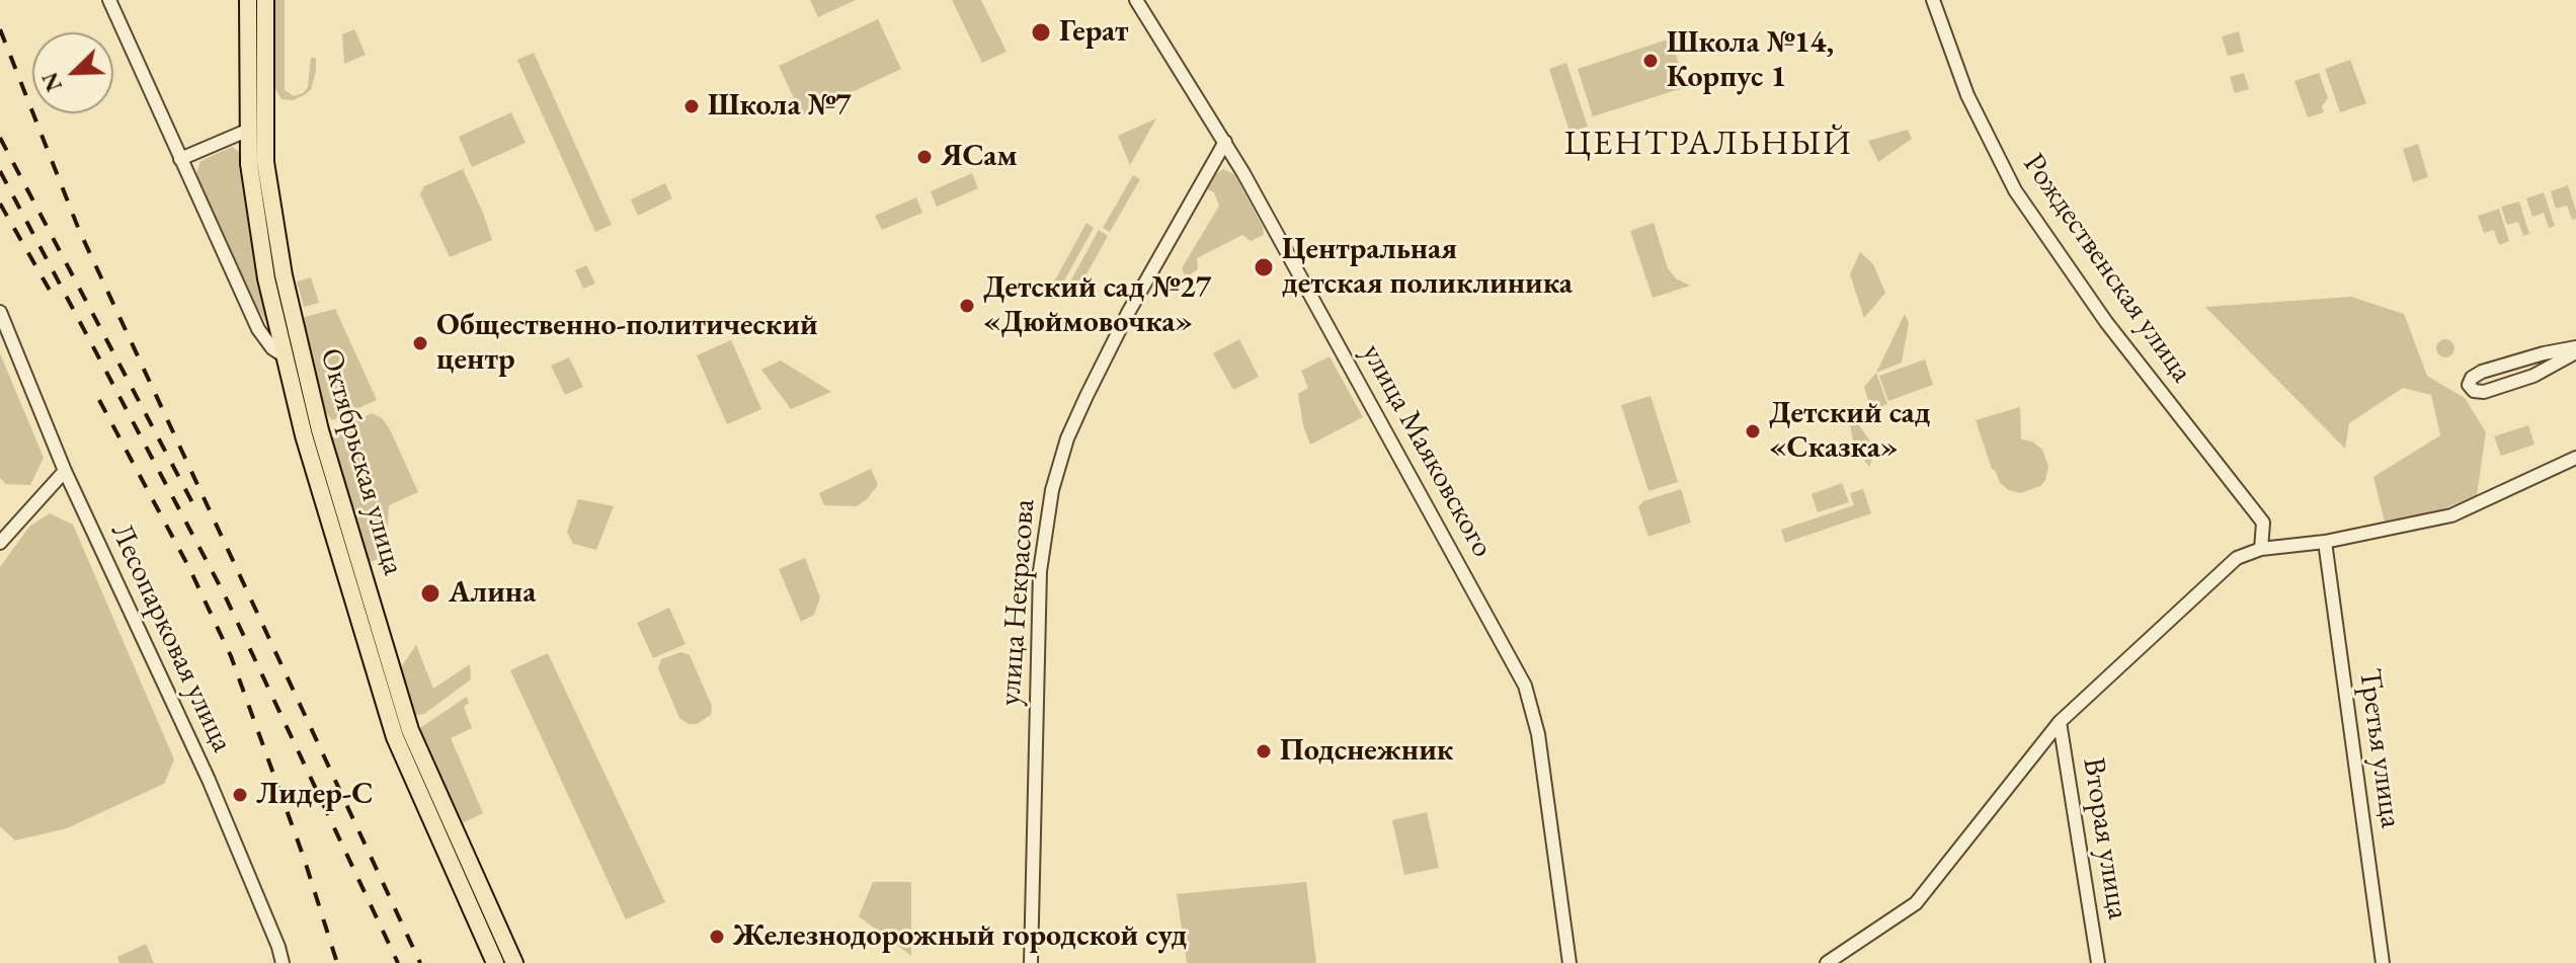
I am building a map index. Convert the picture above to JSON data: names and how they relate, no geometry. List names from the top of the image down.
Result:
{
  "streets": {
    "main road": ["Октябрьская улица"],
    "street": [
      "Рождественская улица",
      "улица Маяковского",
      "улица Некрасова",
      "Лесопарковая улица",
      "Третья улица",
      "Вторая улица"
    ]
  },
  "crossings": [
    ["улица Маяковского", "улица Некрасова"]
  ],
  "districts": ["ЦЕНТРАЛЬНЫЙ"],
  "places": [
    "Герат",
    "Школа №14, Корпус 1",
    "Школа №7",
    "ЯСам",
    "Центральная детская поликлиника",
    "Детский сад №27 «Дюймовочка»",
    "Общественно-политический центр",
    "Детский сад «Сказка»",
    "Алина",
    "Подснежник",
    "Лидер-С",
    "Железнодорожный городской суд"
  ],
  "north": "bottom left"
}
